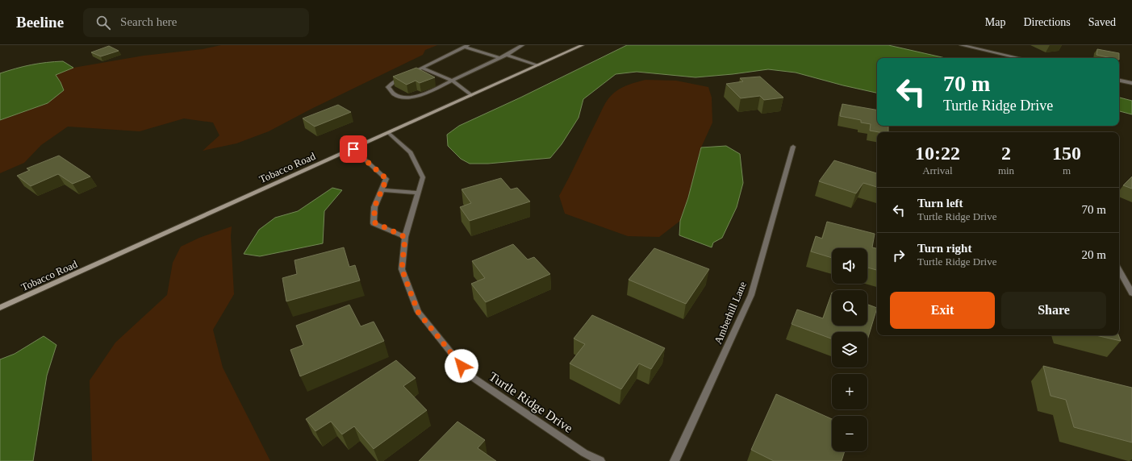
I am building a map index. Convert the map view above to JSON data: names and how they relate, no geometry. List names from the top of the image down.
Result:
{
  "streets": {
    "street": ["Tobacco Road", "Amberhill Lane", "Turtle Ridge Drive"]
  },
  "crossings": [
    ["Tobacco Road", "Turtle Ridge Drive"]
  ],
  "page": {
    "header": "Beeline",
    "search": "Search here",
    "nav": ["Map", "Directions", "Saved"],
    "turn": ["70 m", "Turtle Ridge Drive"],
    "eta": [
      "10:22",
      "Arrival",
      "2",
      "min",
      "150",
      "m"
    ],
    "list": [
      {
        "name": "Turn left",
        "note": "Turtle Ridge Drive",
        "value": "70 m"
      },
      {
        "name": "Turn right",
        "note": "Turtle Ridge Drive",
        "value": "20 m"
      }
    ],
    "map_buttons": ["+", "−"],
    "buttons": ["Exit", "Share"]
  }
}
